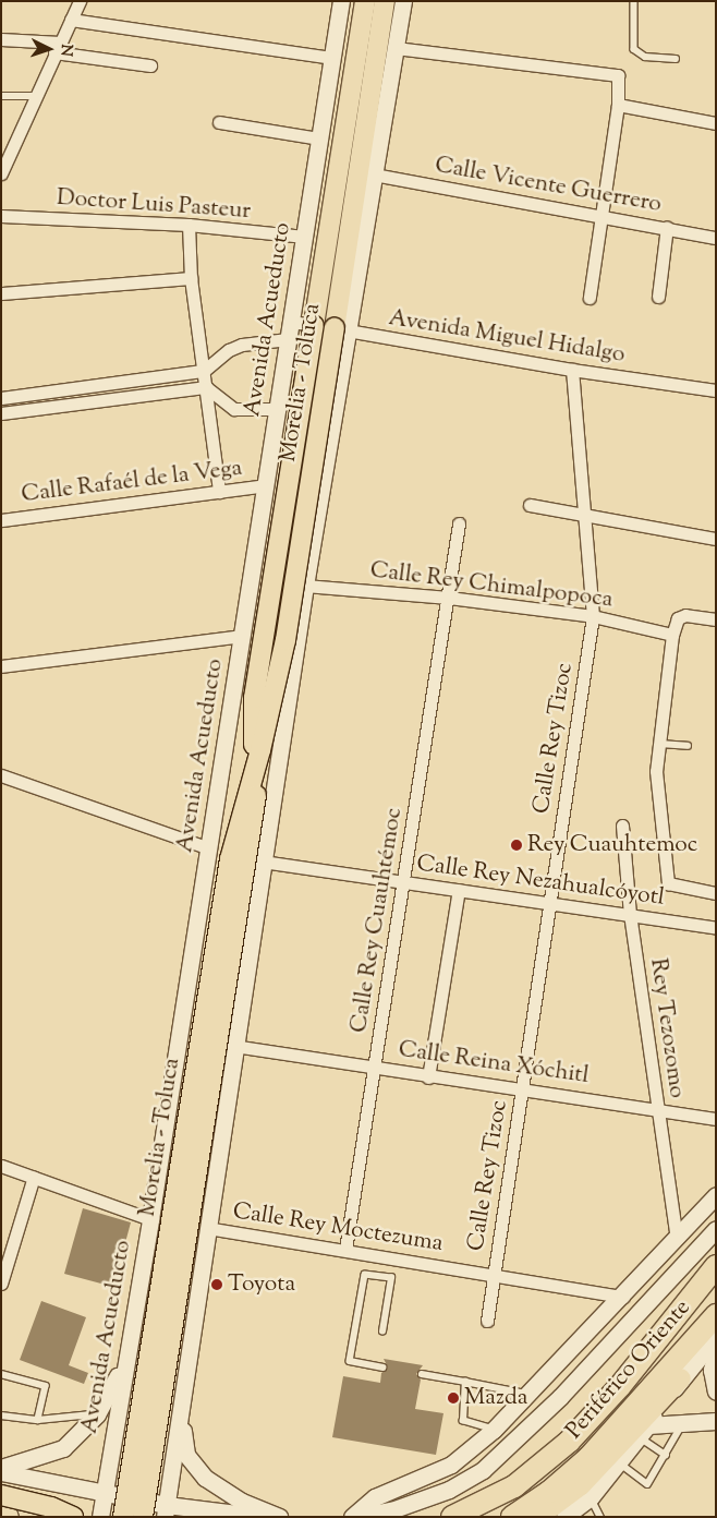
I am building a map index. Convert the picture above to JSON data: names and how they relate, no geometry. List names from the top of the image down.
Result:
{
  "streets": {
    "highway": ["Periférico Oriente"],
    "main road": ["Morelia - Toluca"],
    "street": [
      "Calle Vicente Guerrero",
      "Doctor Luis Pasteur",
      "Avenida Acueducto",
      "Avenida Miguel Hidalgo",
      "Calle Rafaél de la Vega",
      "Calle Rey Chimalpopoca",
      "Calle Rey Tizoc",
      "Calle Rey Nezahualcóyotl",
      "Calle Rey Cuauhtémoc",
      "Rey Tezozomo",
      "Calle Reina Xóchitl",
      "Calle Rey Moctezuma"
    ]
  },
  "crossings": [
    ["Doctor Luis Pasteur", "Avenida Acueducto"],
    ["Avenida Acueducto", "Avenida Miguel Hidalgo"],
    ["Avenida Acueducto", "Calle Rafaél de la Vega"],
    ["Avenida Miguel Hidalgo", "Morelia - Toluca"],
    ["Avenida Miguel Hidalgo", "Calle Rey Tizoc"],
    ["Calle Rey Chimalpopoca", "Calle Rey Tizoc"],
    ["Calle Rey Chimalpopoca", "Calle Rey Cuauhtémoc"],
    ["Calle Rey Tizoc", "Calle Rey Nezahualcóyotl"],
    ["Calle Rey Tizoc", "Calle Reina Xóchitl"],
    ["Calle Rey Tizoc", "Calle Rey Moctezuma"],
    ["Calle Rey Nezahualcóyotl", "Calle Rey Cuauhtémoc"],
    ["Calle Rey Nezahualcóyotl", "Rey Tezozomo"],
    ["Calle Rey Cuauhtémoc", "Calle Reina Xóchitl"],
    ["Calle Rey Cuauhtémoc", "Calle Rey Moctezuma"],
    ["Rey Tezozomo", "Calle Reina Xóchitl"]
  ],
  "places": ["Rey Cuauhtemoc", "Toyota", "Mazda"],
  "north": "right"
}
